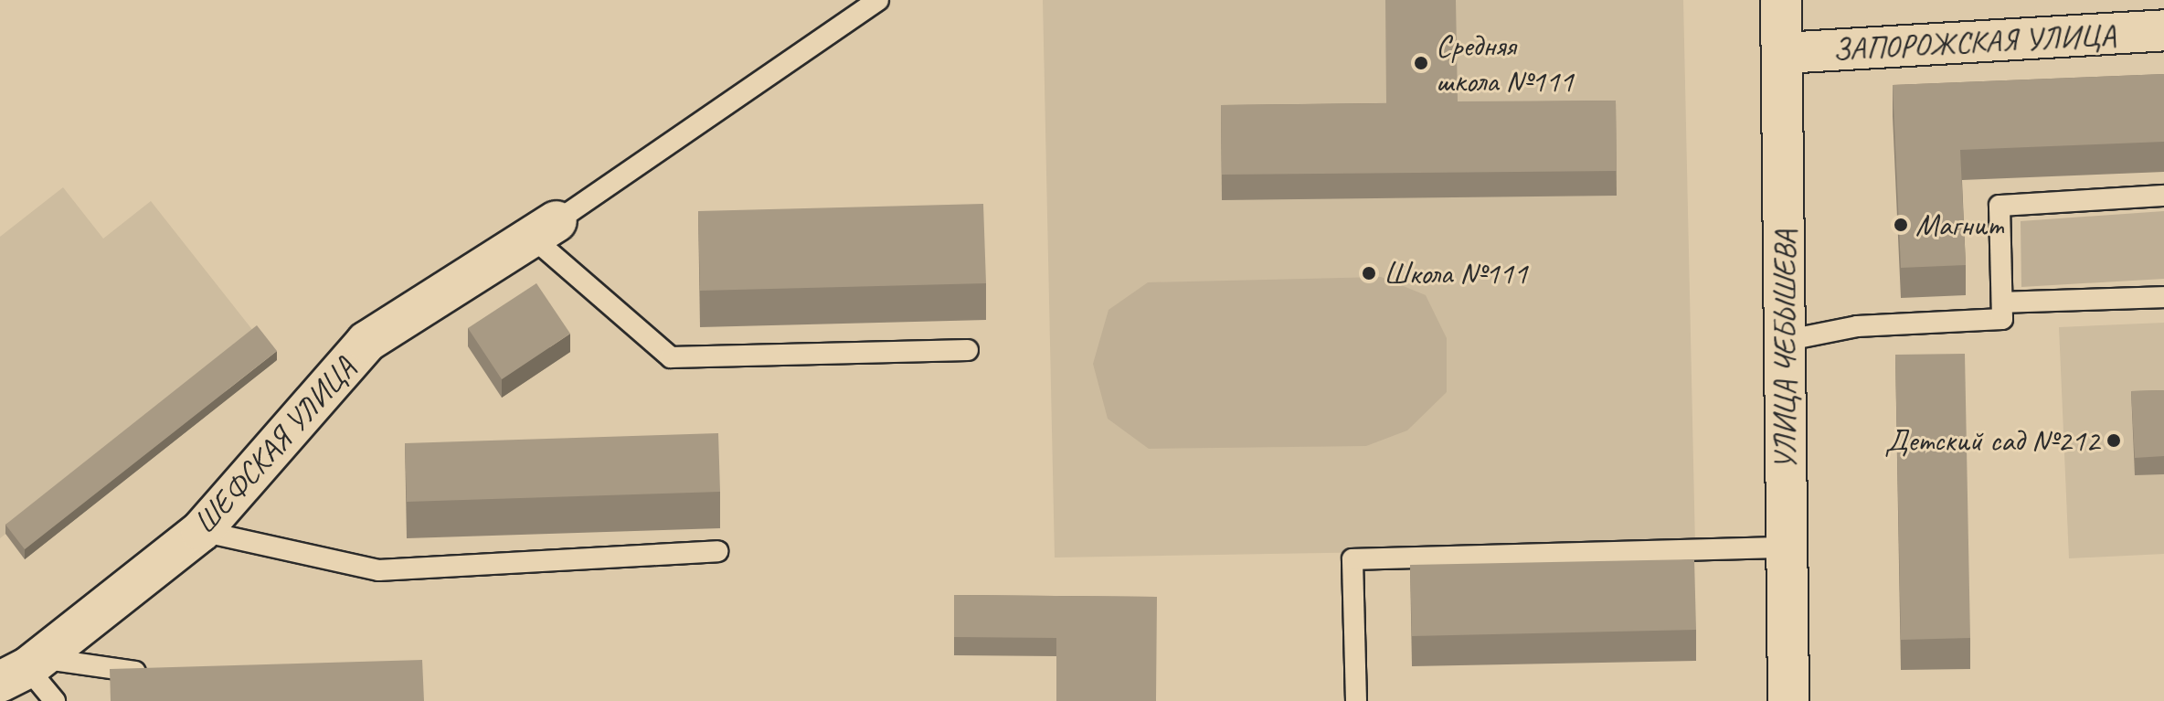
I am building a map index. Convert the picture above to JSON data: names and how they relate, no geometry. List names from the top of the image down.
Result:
{
  "streets": {
    "street": ["ЗАПОРОЖСКАЯ УЛИЦА", "УЛИЦА ЧЕБЫШЕВА", "ШЕФСКАЯ УЛИЦА"]
  },
  "crossings": [
    ["ЗАПОРОЖСКАЯ УЛИЦА", "УЛИЦА ЧЕБЫШЕВА"]
  ],
  "places": [
    "Средняя школа №111",
    "Магнит",
    "Школа №111",
    "Детский сад №212"
  ]
}
